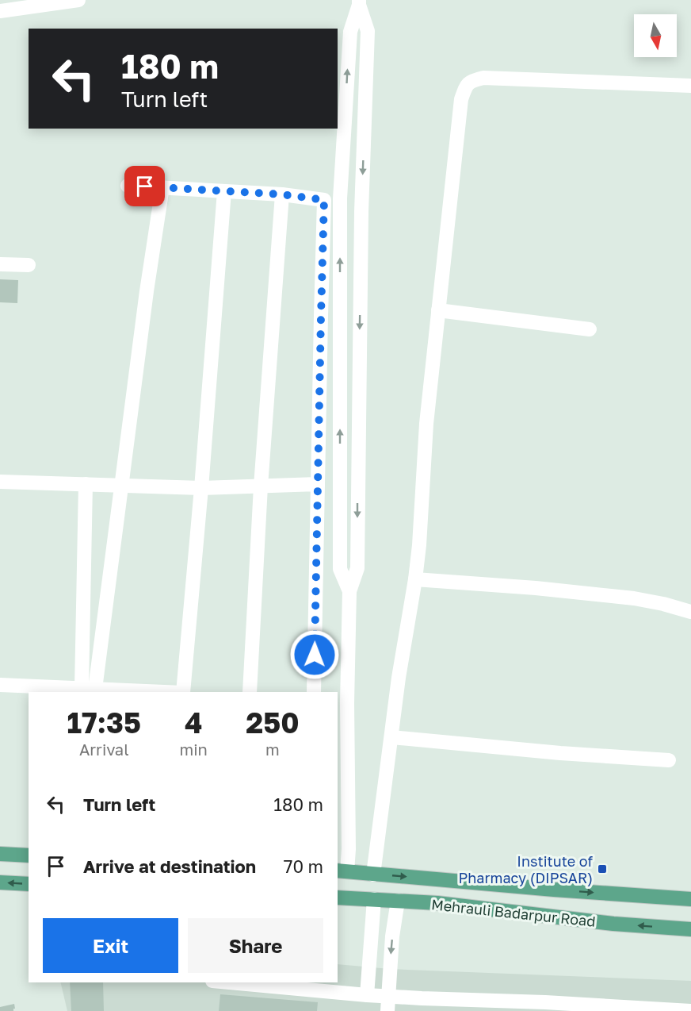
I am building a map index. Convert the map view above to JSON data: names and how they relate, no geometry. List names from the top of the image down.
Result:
{
  "streets": {
    "main road": ["Mehrauli Badarpur Road"]
  },
  "places": {
    "transit": ["Institute of Pharmacy (DIPSAR)"]
  },
  "north": "bottom",
  "page": {
    "turn": ["180 m", "Turn left"],
    "eta": [
      "17:35",
      "Arrival",
      "4",
      "min",
      "250",
      "m"
    ],
    "list": [
      {
        "name": "Turn left",
        "value": "180 m"
      },
      {
        "name": "Arrive at destination",
        "value": "70 m"
      }
    ],
    "buttons": ["Exit", "Share"]
  }
}
